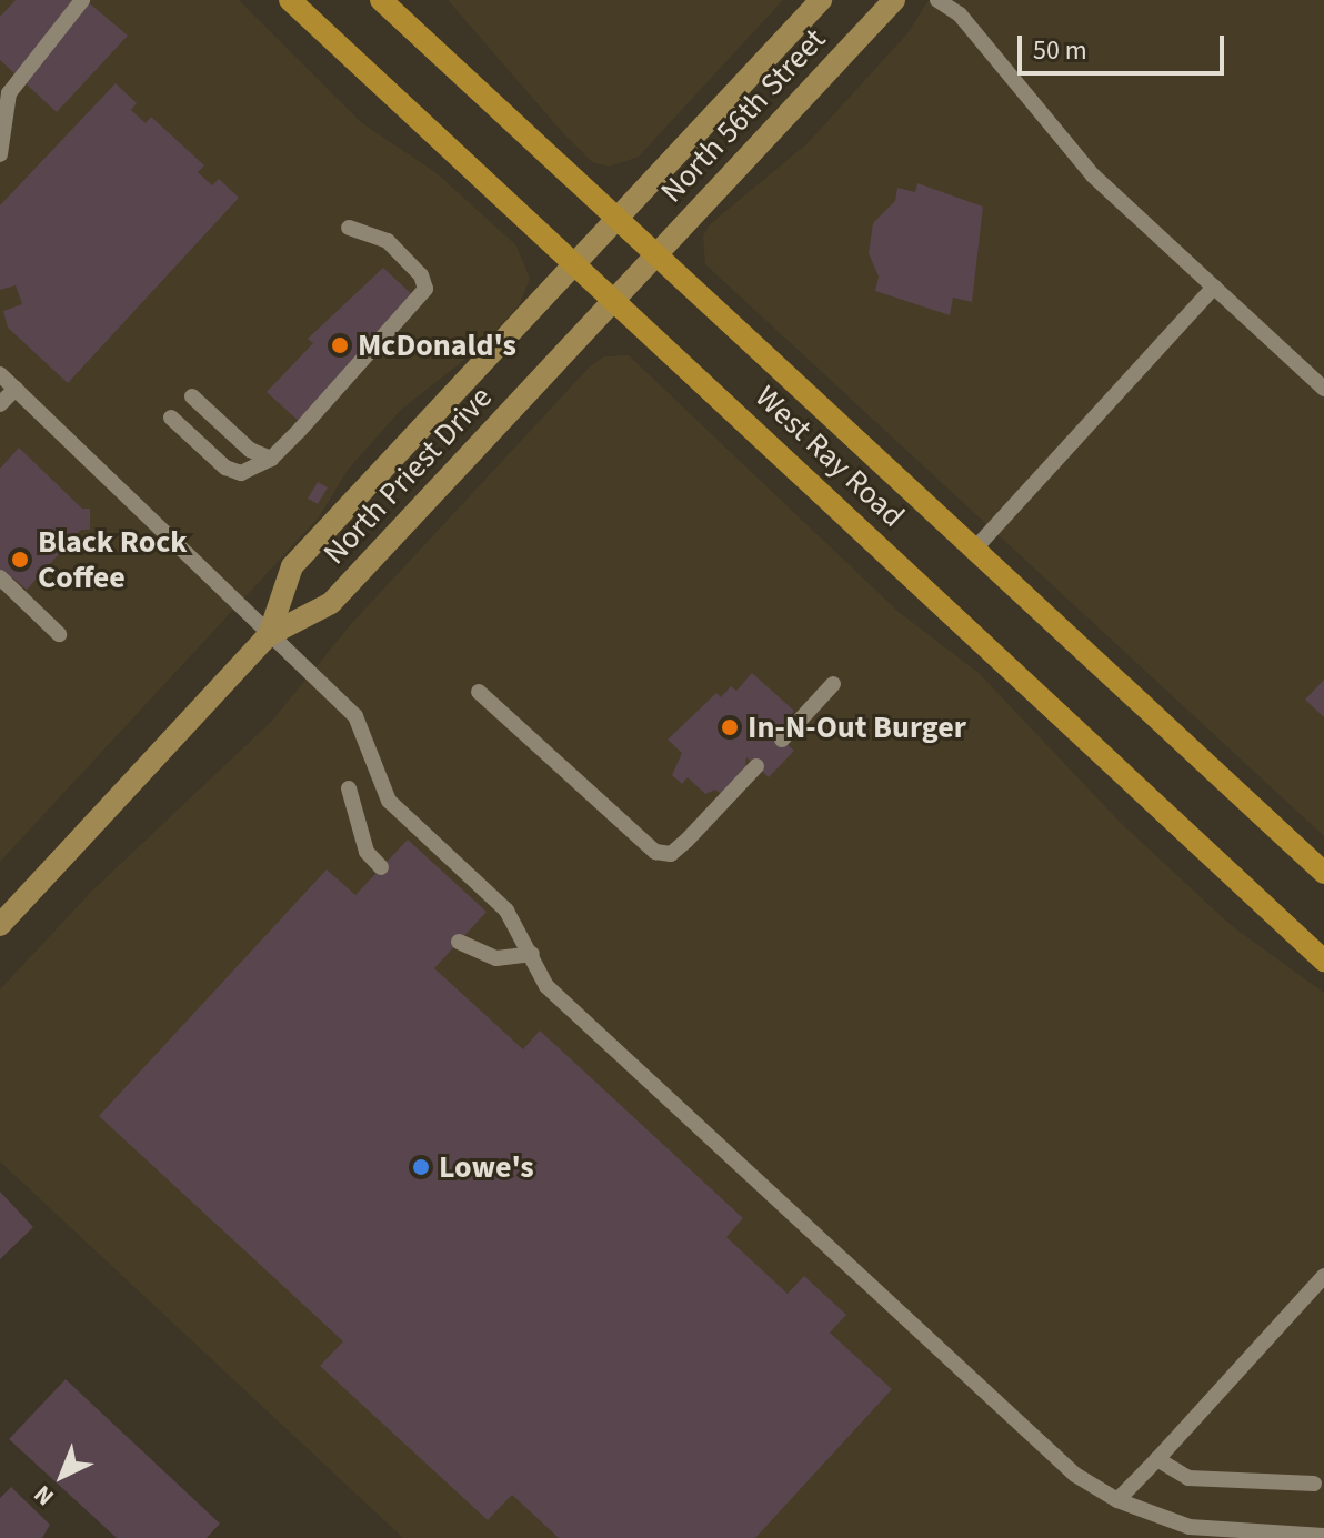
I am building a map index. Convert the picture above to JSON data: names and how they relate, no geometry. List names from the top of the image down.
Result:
{
  "streets": {
    "main road": ["North 56th Street", "West Ray Road", "North Priest Drive"]
  },
  "crossings": [
    ["North 56th Street", "West Ray Road"],
    ["North 56th Street", "North Priest Drive"],
    ["West Ray Road", "North Priest Drive"]
  ],
  "places": [
    "McDonald's",
    "Black Rock Coffee",
    "In-N-Out Burger",
    "Lowe's"
  ],
  "scale_bar": "50 m",
  "north": "bottom left"
}
